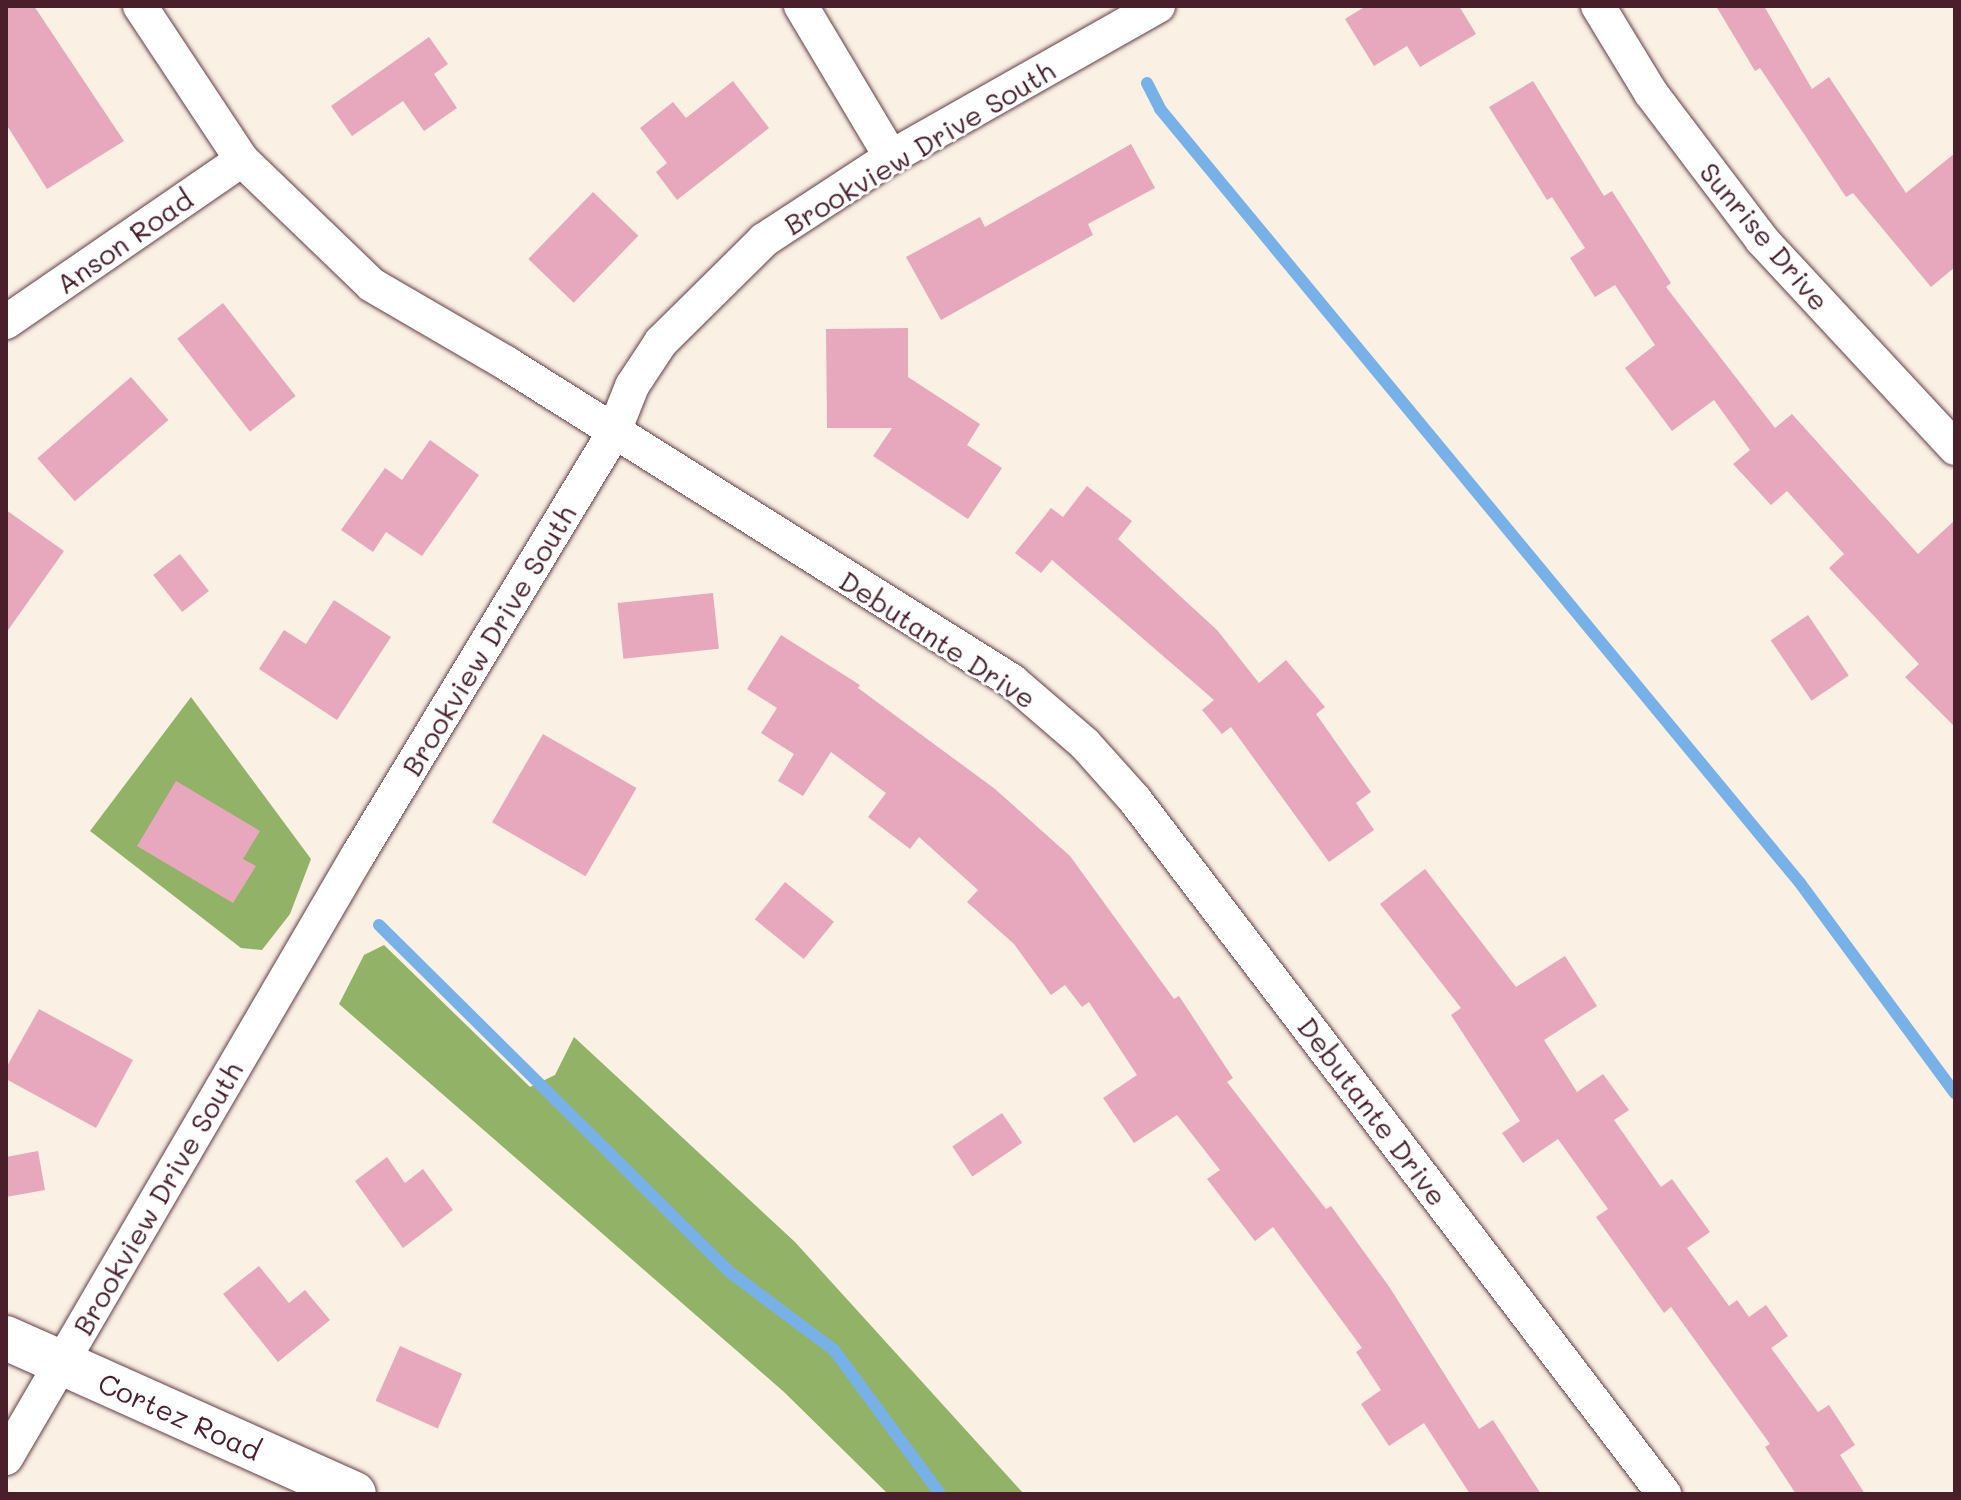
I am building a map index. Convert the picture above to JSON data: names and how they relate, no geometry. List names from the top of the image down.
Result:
{
  "streets": {
    "street": [
      "Brookview Drive South",
      "Sunrise Drive",
      "Anson Road",
      "Debutante Drive",
      "Cortez Road"
    ]
  },
  "crossings": [
    ["Brookview Drive South", "Debutante Drive"],
    ["Brookview Drive South", "Cortez Road"],
    ["Anson Road", "Debutante Drive"]
  ]
}
